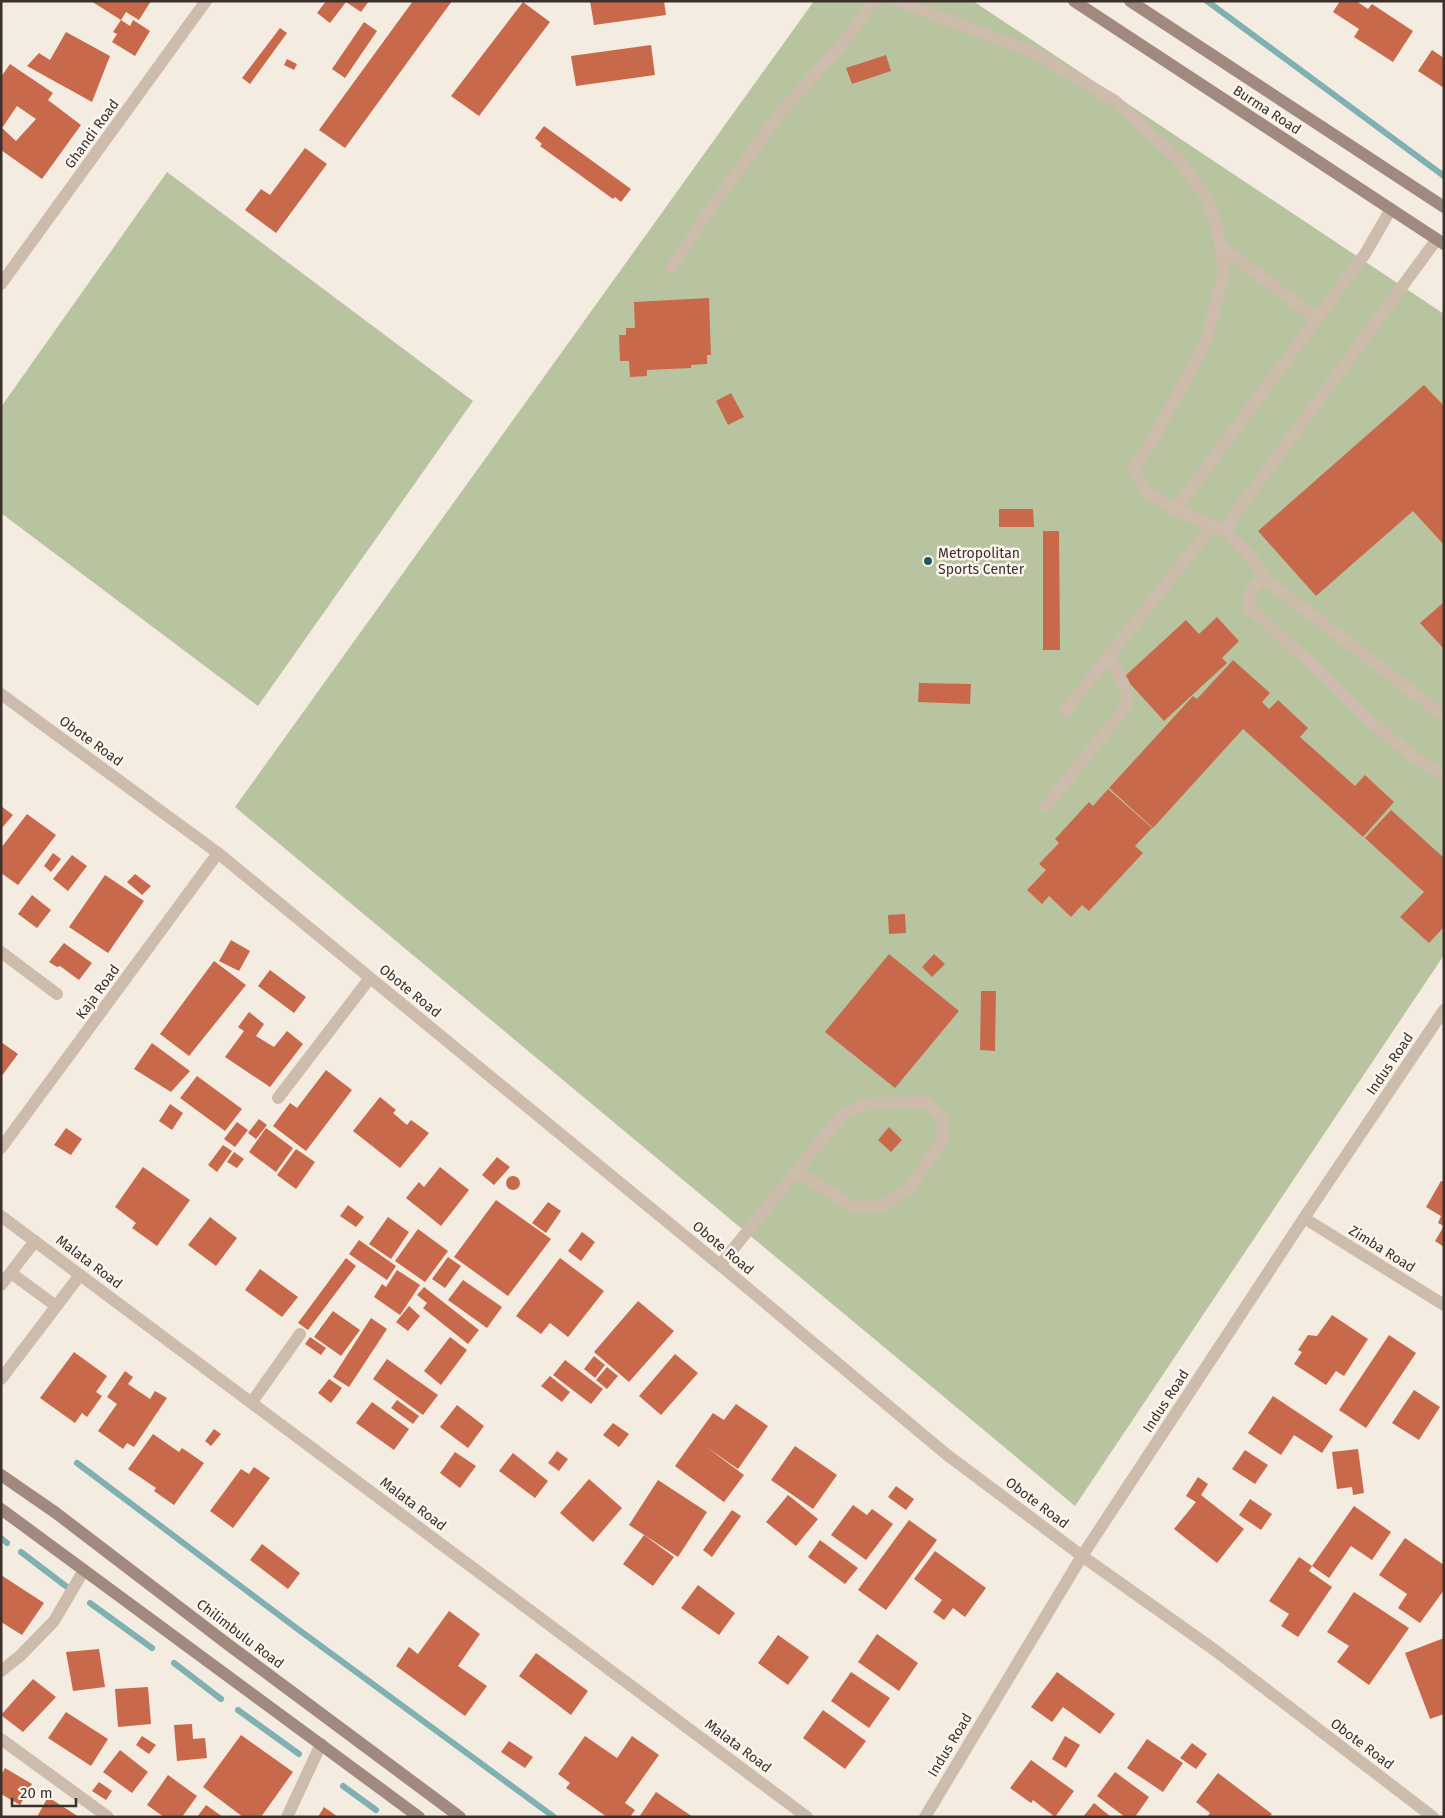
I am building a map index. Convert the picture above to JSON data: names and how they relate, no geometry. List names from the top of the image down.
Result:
{
  "streets": {
    "main road": ["Burma Road", "Chilimbulu Road"],
    "street": [
      "Ghandi Road",
      "Obote Road",
      "Kaja Road",
      "Indus Road",
      "Zimba Road",
      "Malata Road"
    ]
  },
  "crossings": [
    ["Obote Road", "Kaja Road"],
    ["Obote Road", "Indus Road"],
    ["Indus Road", "Zimba Road"]
  ],
  "places": ["Metropolitan Sports Center"],
  "scale_bar": "20 m"
}
